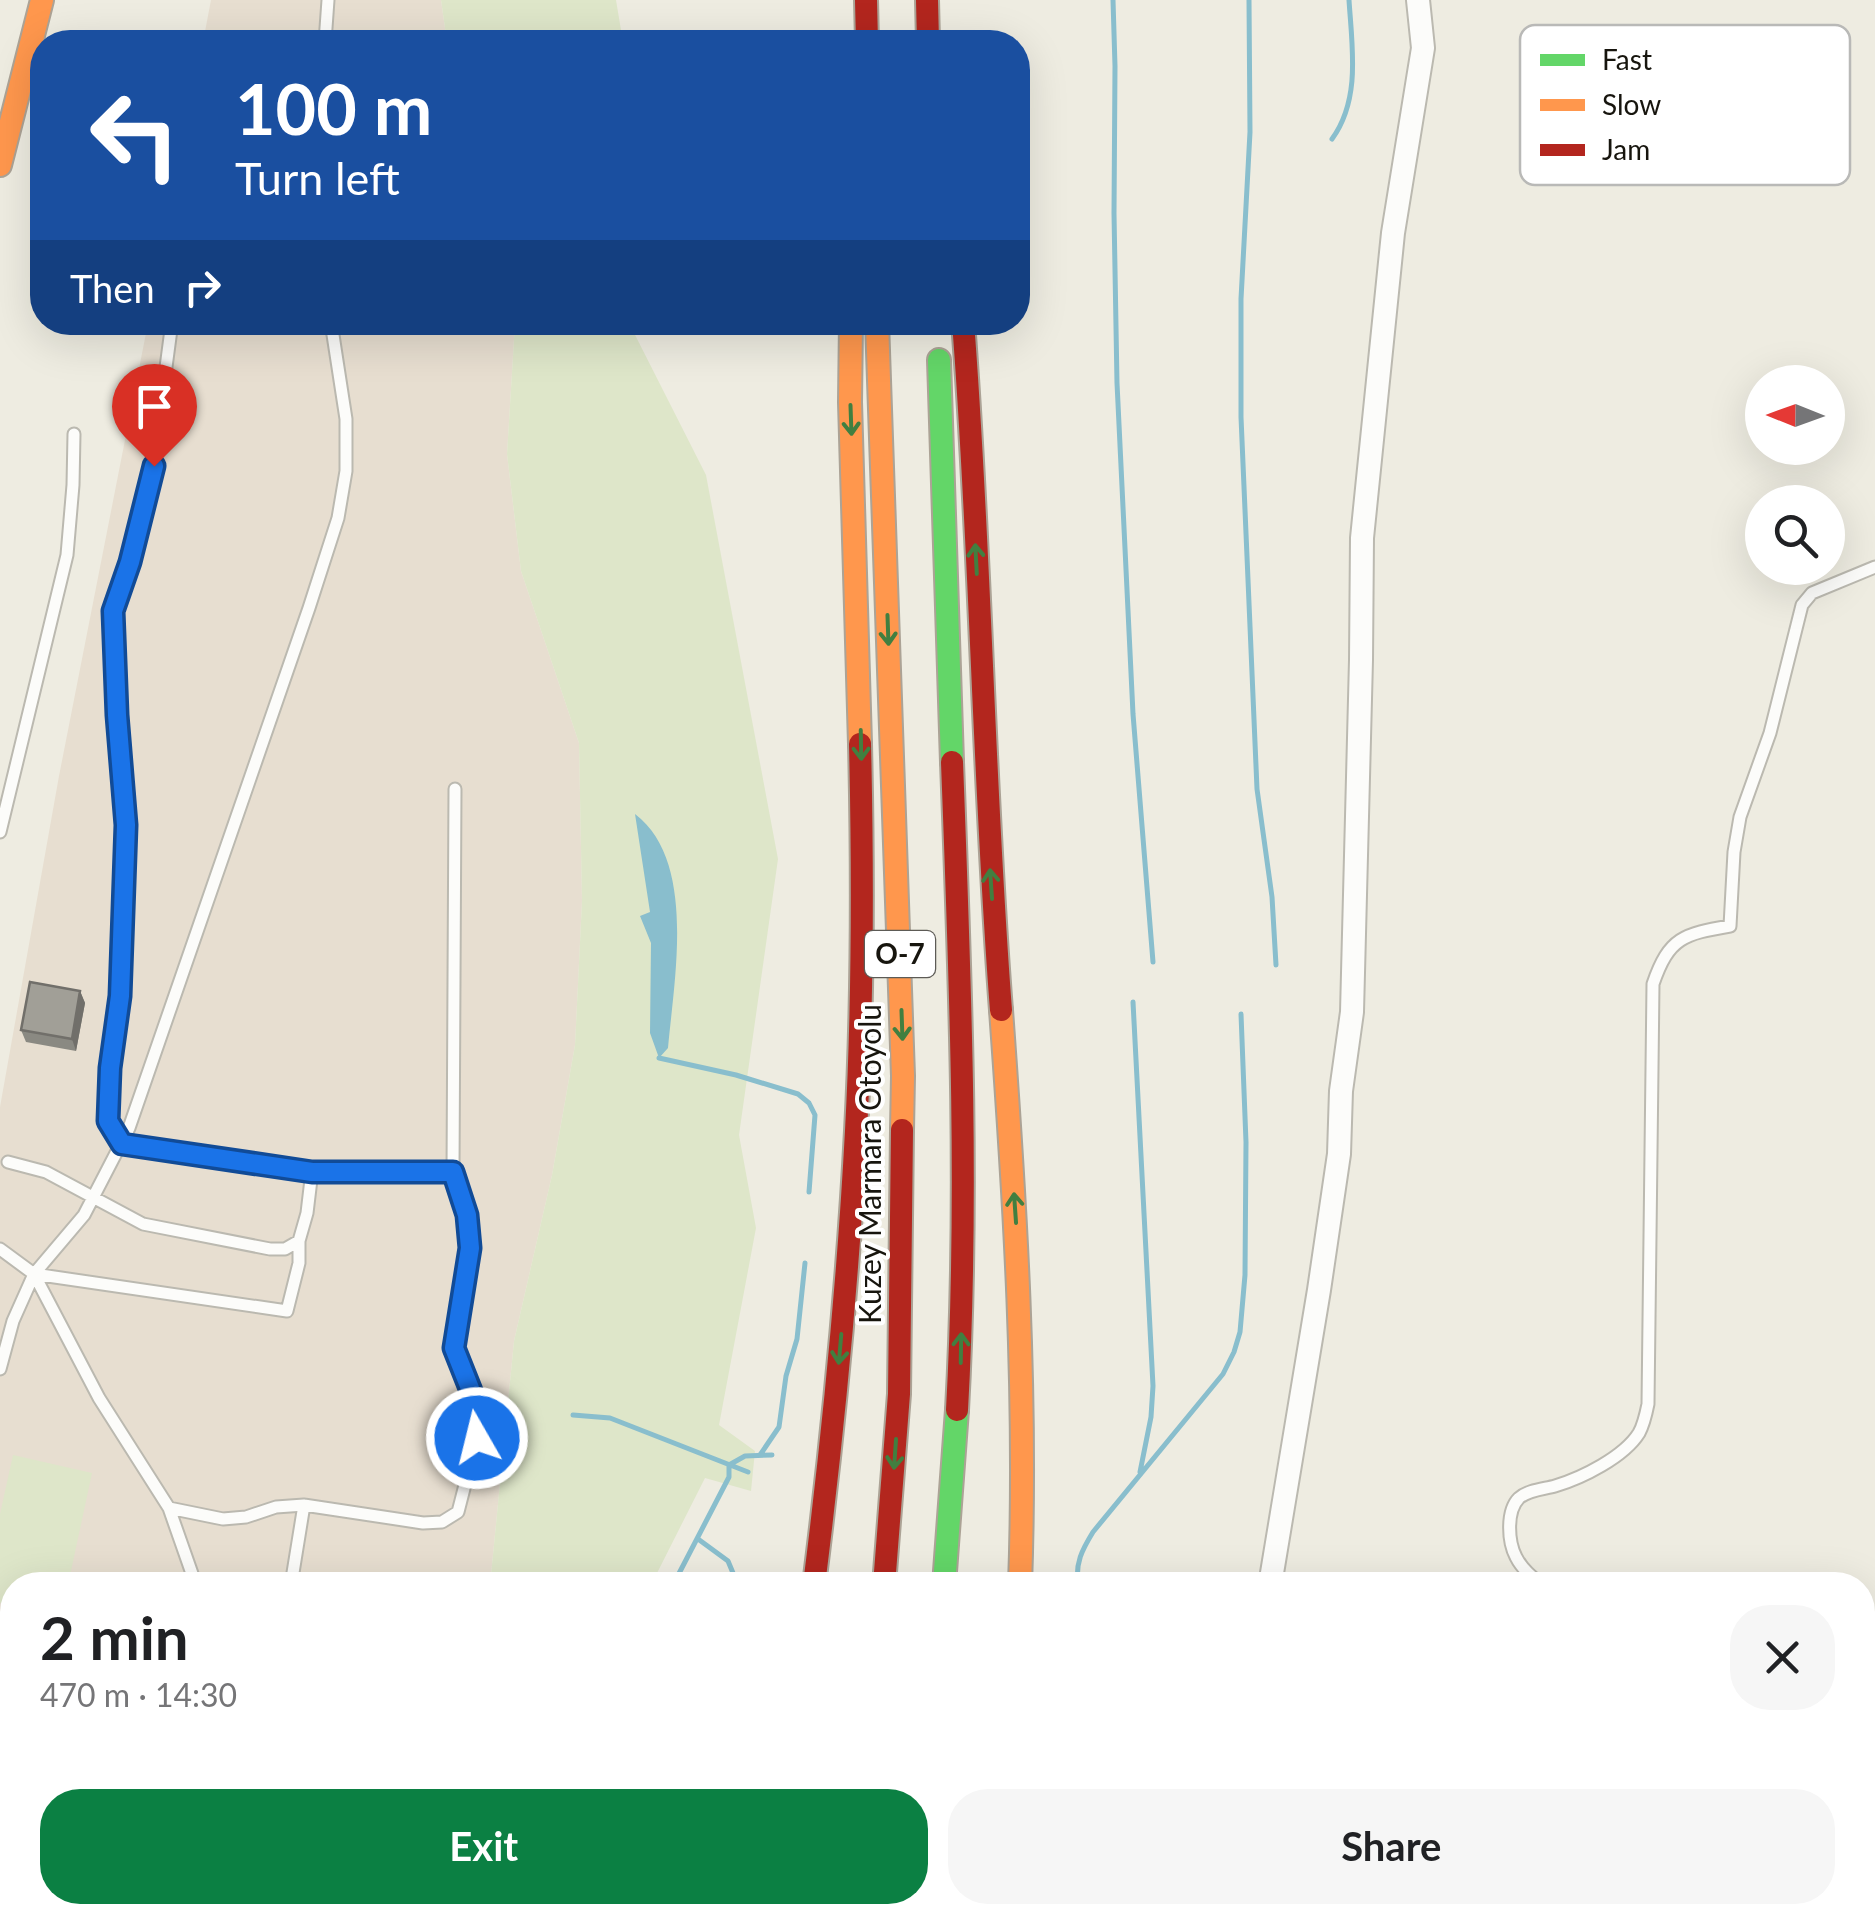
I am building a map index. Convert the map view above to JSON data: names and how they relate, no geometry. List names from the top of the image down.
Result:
{
  "streets": {
    "highway": ["O-7", "Kuzey Marmara Otoyolu"]
  },
  "legend": ["Fast", "Slow", "Jam"],
  "north": "left",
  "page": {
    "turn": ["100 m", "Turn left"],
    "then": "Then",
    "heading": ["2 min", "470 m · 14:30"],
    "buttons": ["Exit", "Share"]
  }
}
